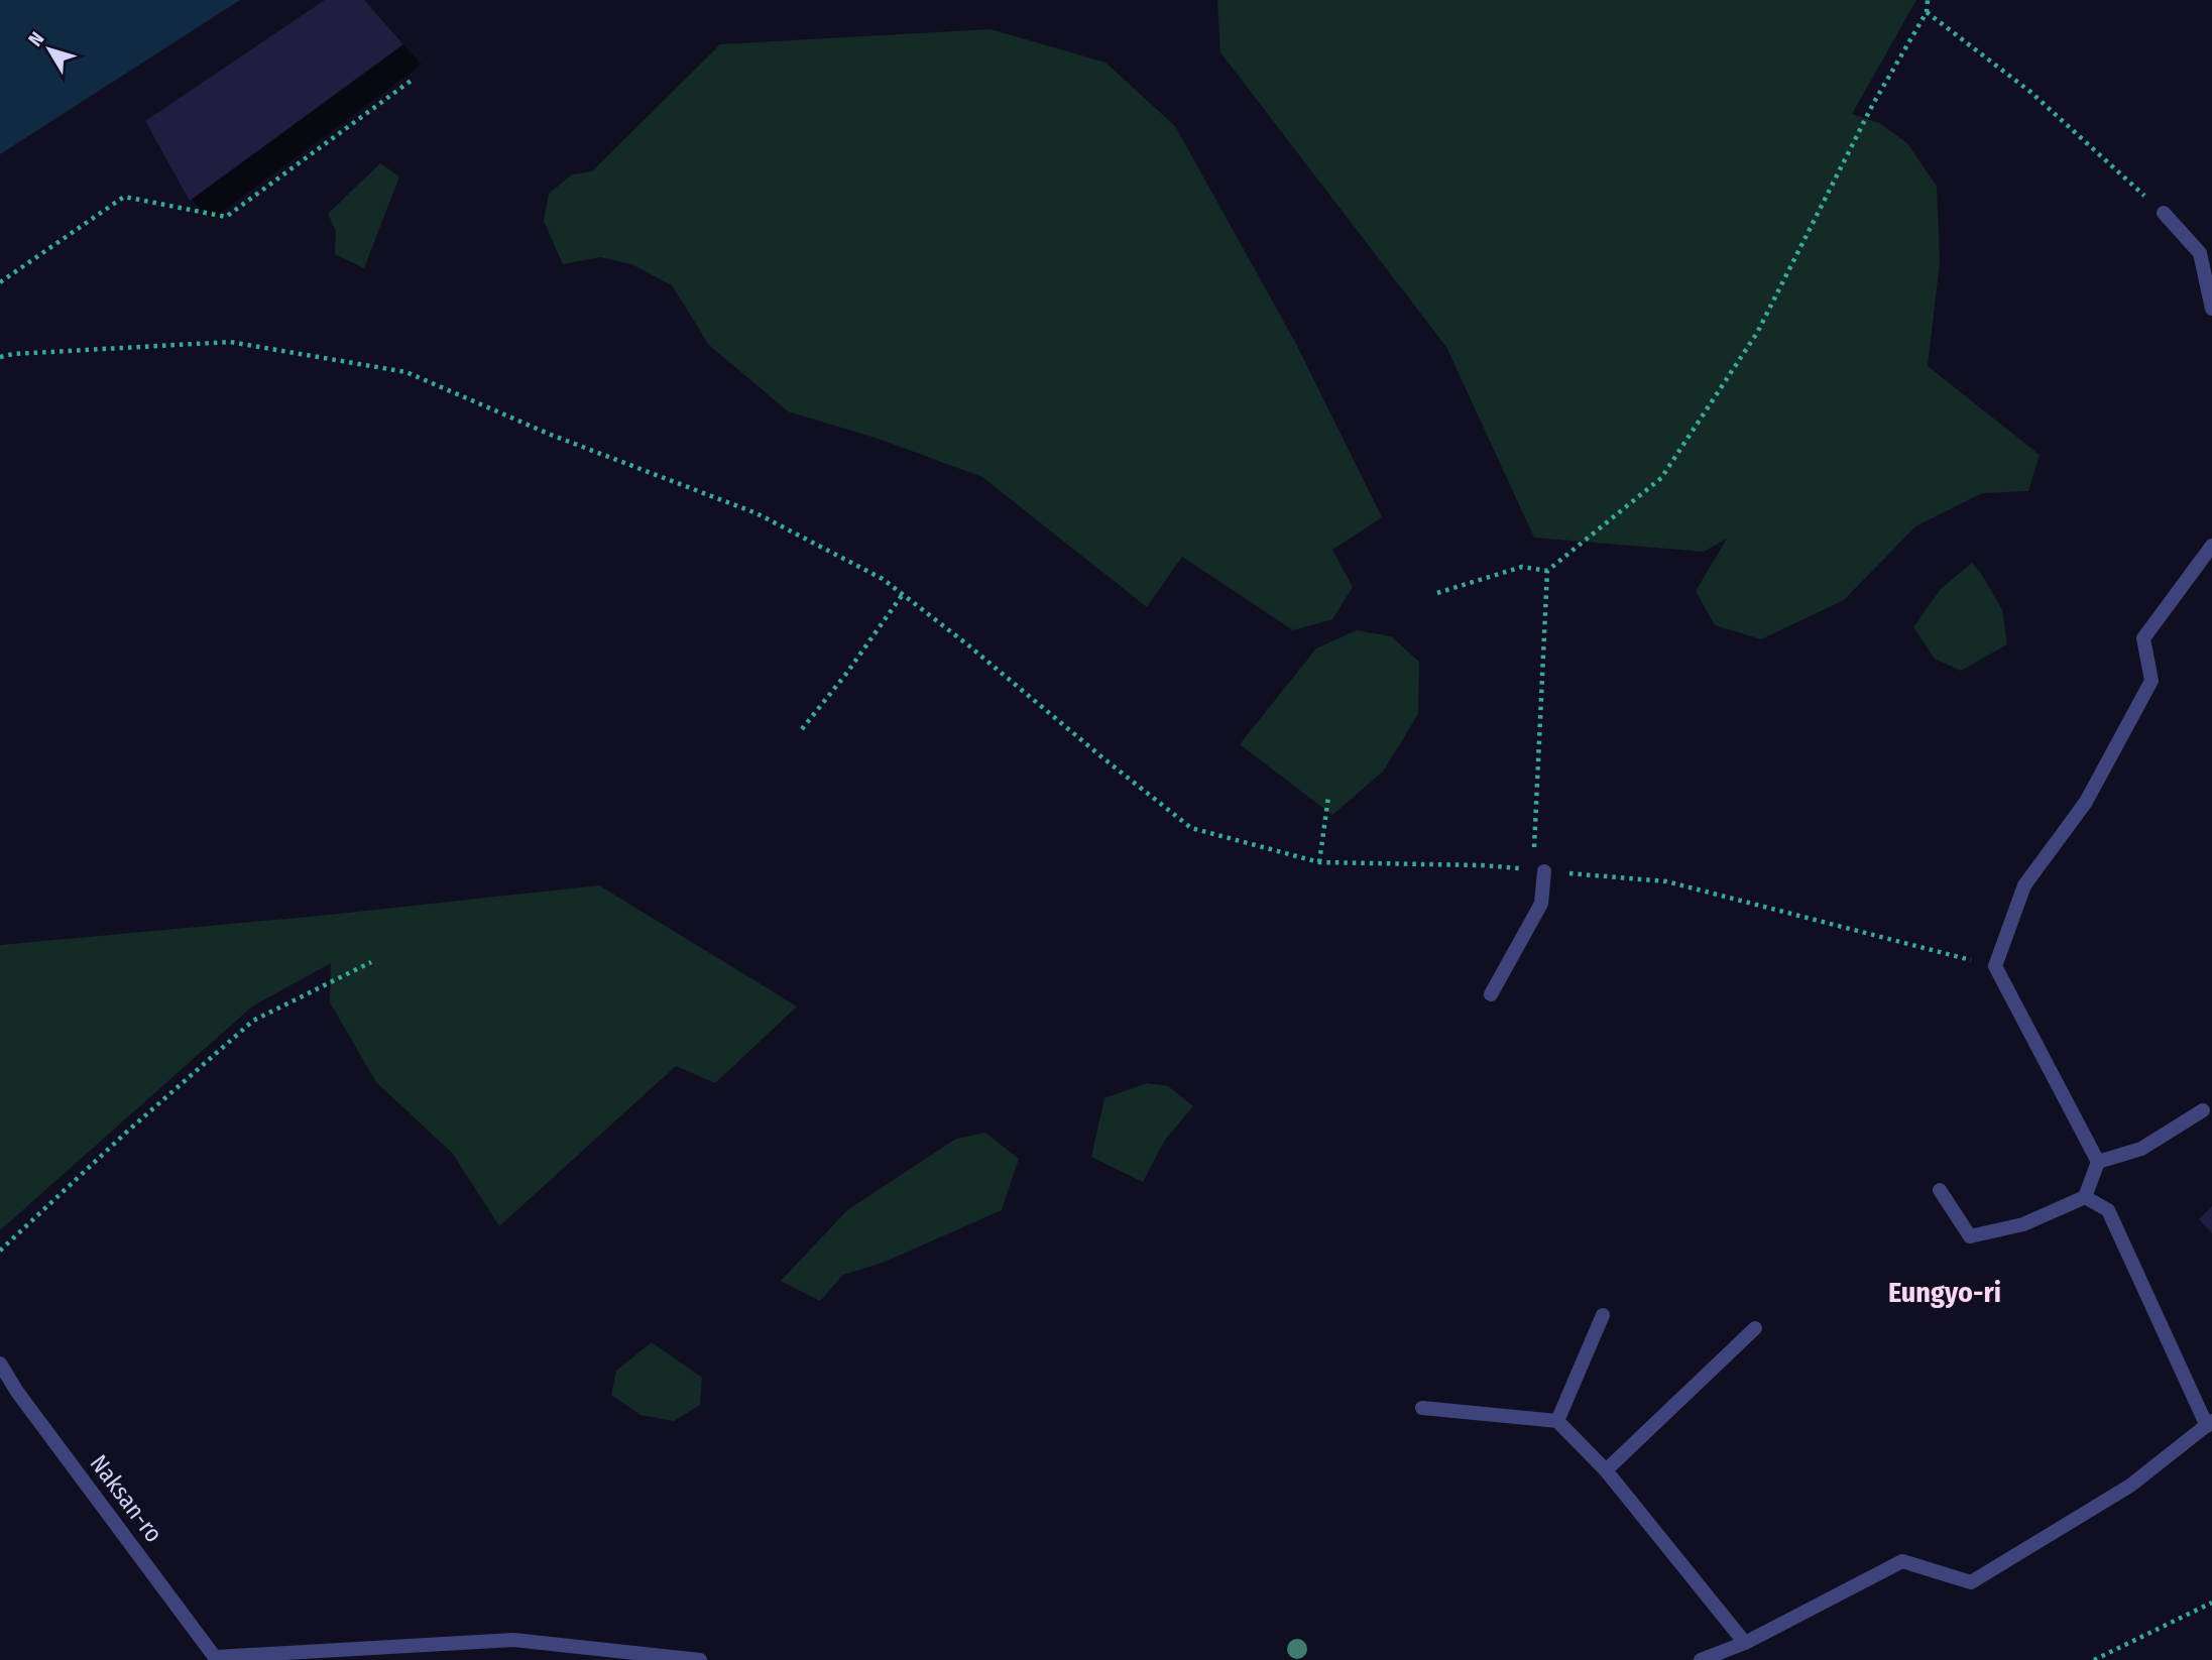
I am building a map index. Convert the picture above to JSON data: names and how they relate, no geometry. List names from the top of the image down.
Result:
{
  "streets": {
    "street": ["Naksan-ro"]
  },
  "districts": ["Eungyo-ri"],
  "north": "top left"
}
